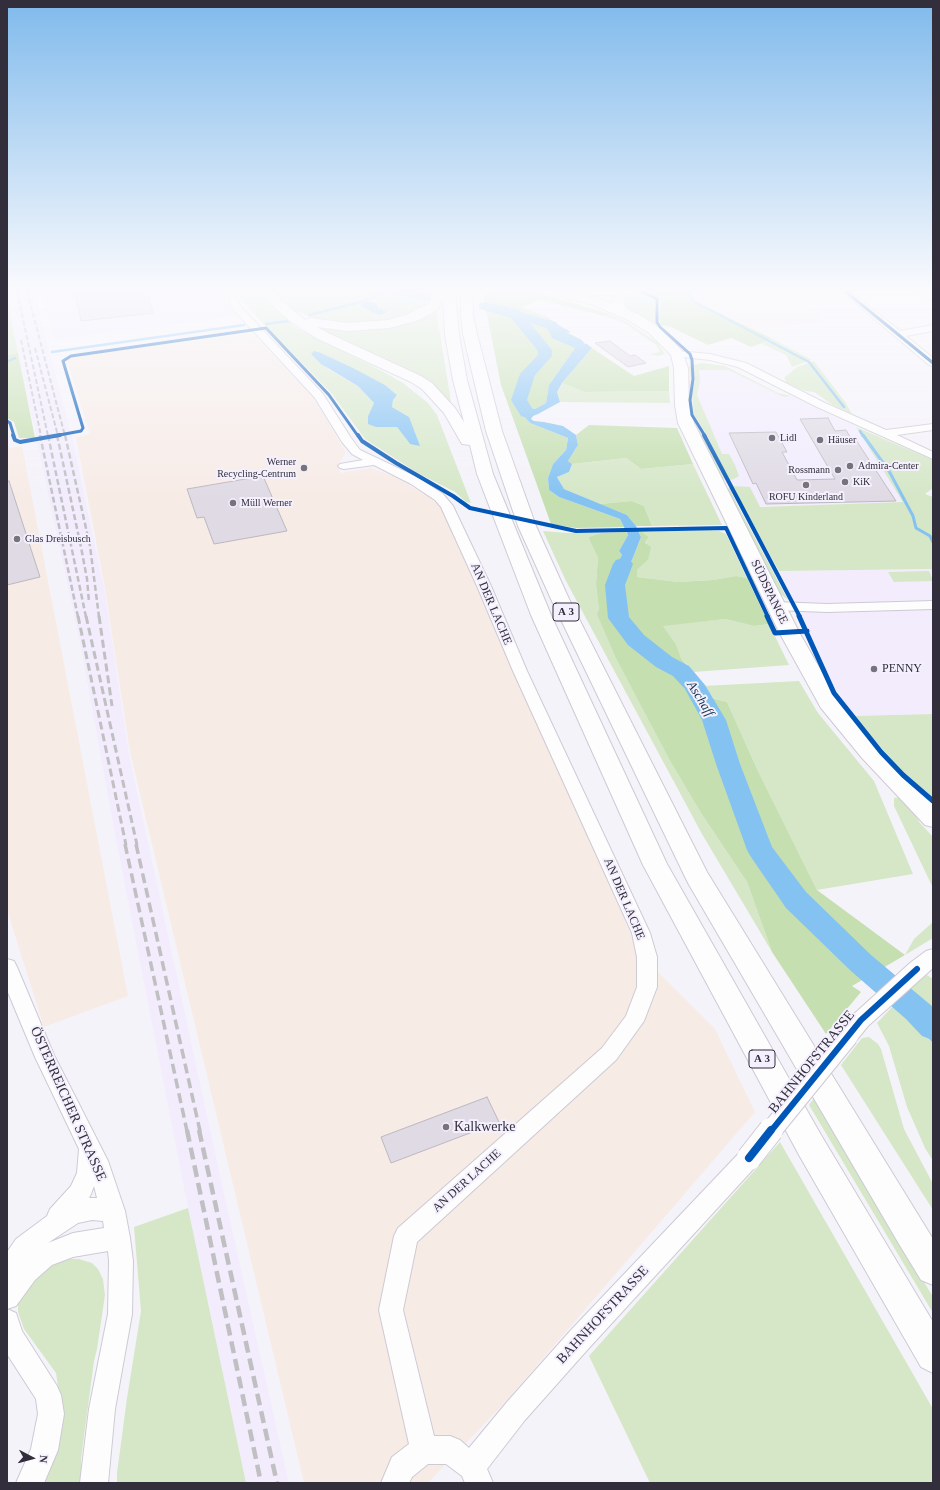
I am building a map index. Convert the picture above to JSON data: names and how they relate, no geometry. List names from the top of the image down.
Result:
{
  "streets": {
    "main road": ["SÜDSPANGE", "A 3"],
    "street": ["AN DER LACHE", "BAHNHOFSTRASSE", "ÖSTERREICHER STRASSE"]
  },
  "crossings": [
    ["AN DER LACHE", "BAHNHOFSTRASSE"]
  ],
  "water": ["Aschaff"],
  "places": [
    "Lidl",
    "Häuser",
    "Admira-Center",
    "Werner Recycling-Centrum",
    "Rossmann",
    "KiK",
    "ROFU Kinderland",
    "Müll Werner",
    "Glas Dreisbusch",
    "PENNY",
    "Kalkwerke"
  ],
  "north": "right"
}
